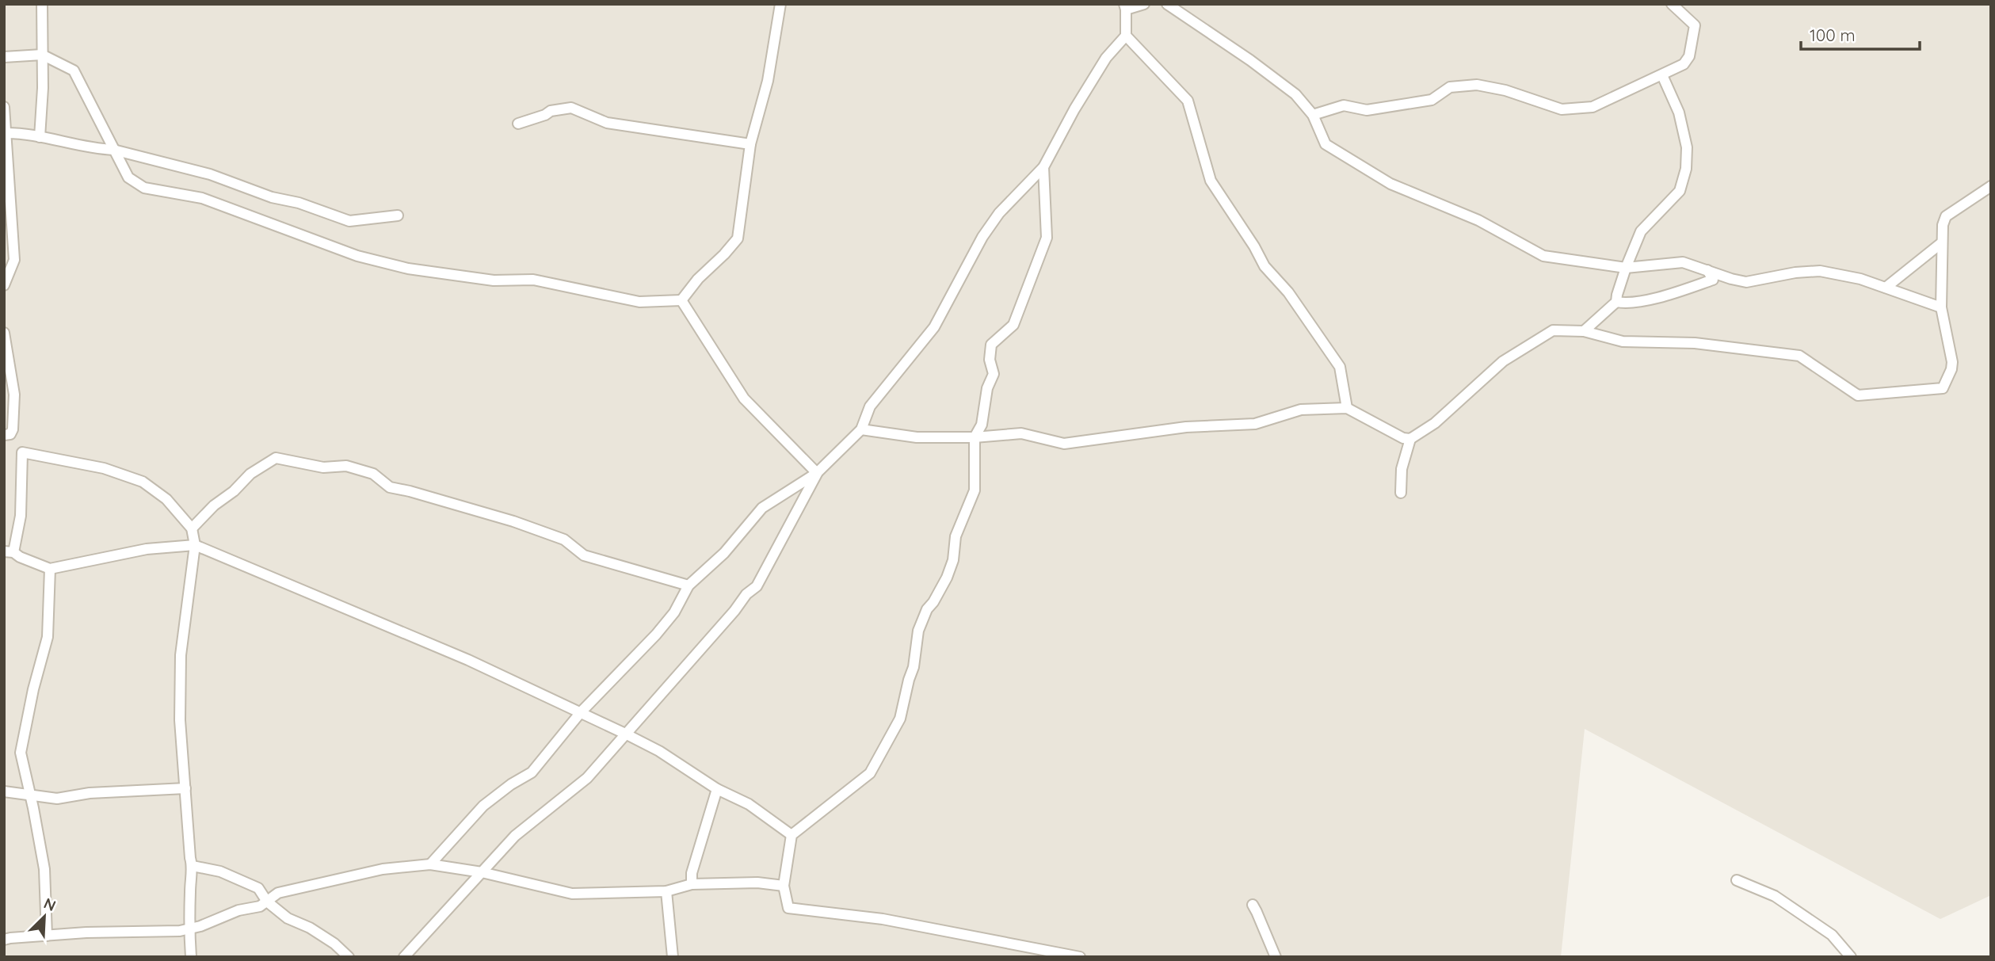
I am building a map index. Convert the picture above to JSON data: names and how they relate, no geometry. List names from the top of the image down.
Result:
{
  "scale_bar": "100 m",
  "north": "top right"
}
